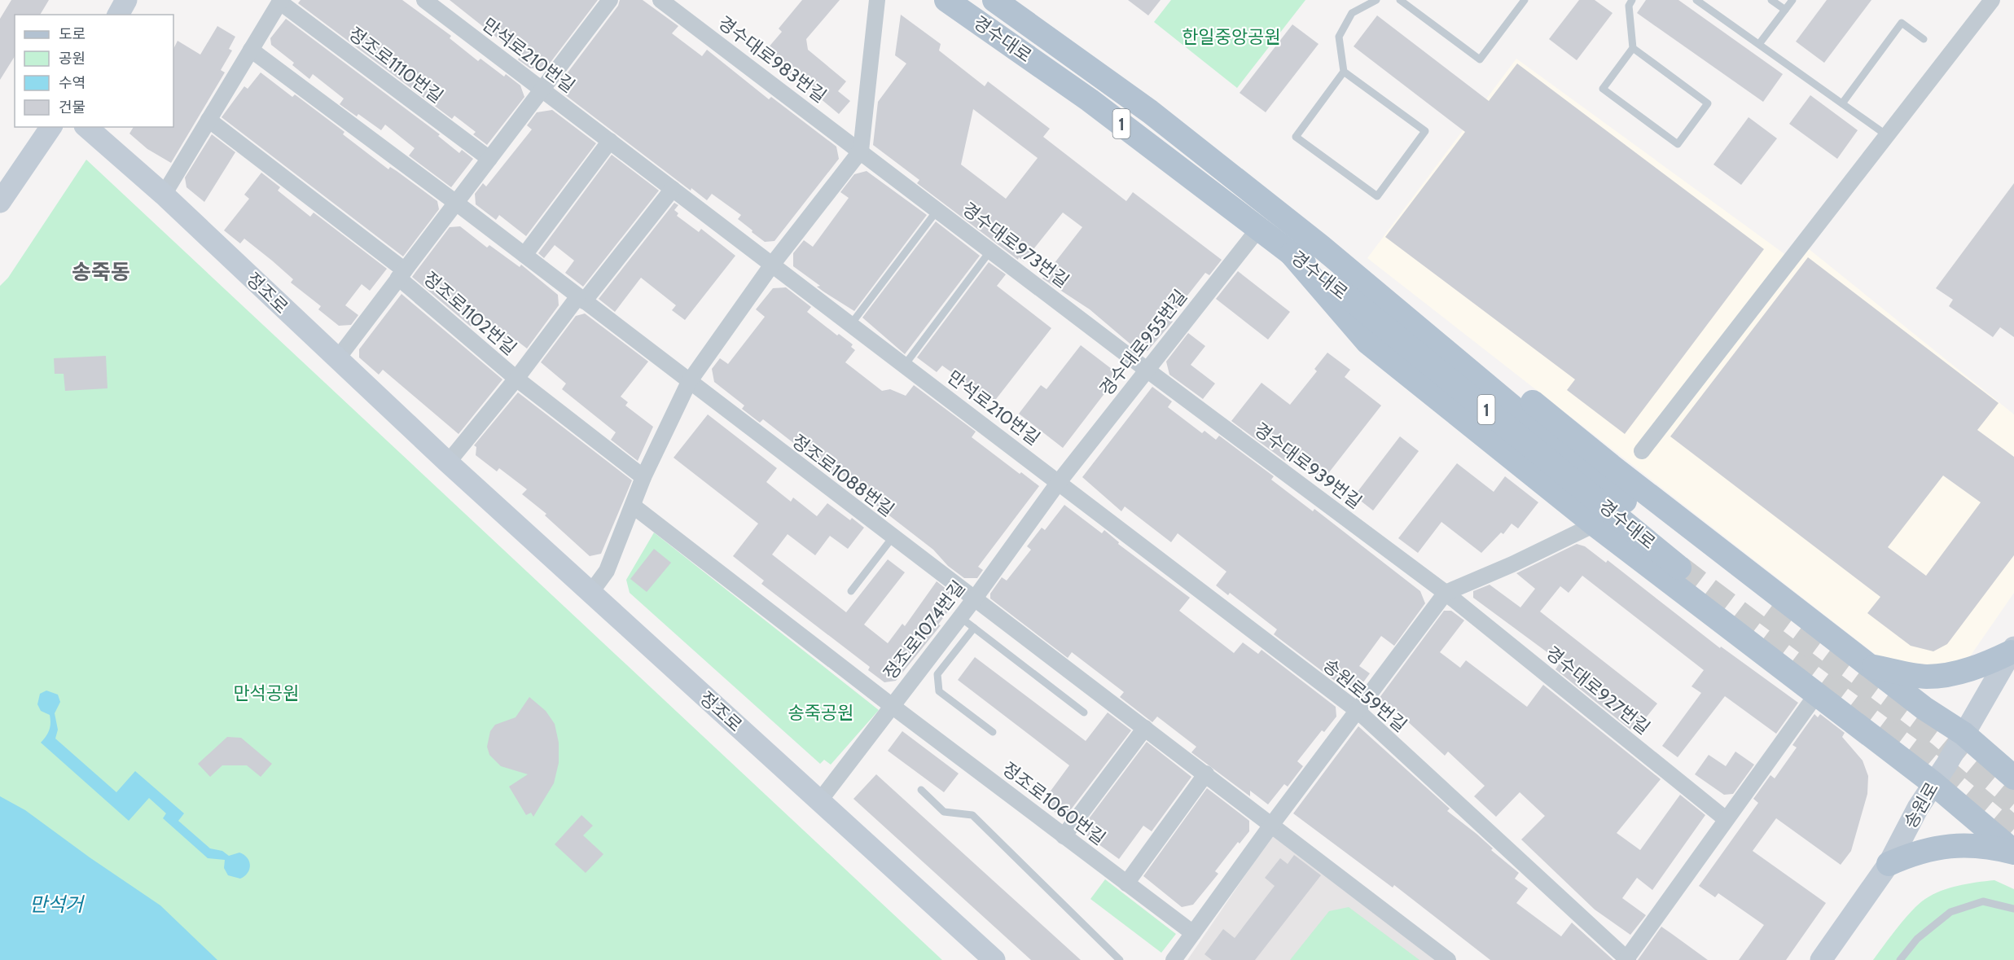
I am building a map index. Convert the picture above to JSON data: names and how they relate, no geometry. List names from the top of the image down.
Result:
{
  "streets": {
    "main road": ["경수대로", "1"],
    "street": [
      "만석로210번길",
      "경수대로983번길",
      "정조로1110번길",
      "경수대로973번길",
      "정조로",
      "정조로1102번길",
      "경수대로955번길",
      "경수대로939번길",
      "정조로1088번길",
      "정조로1074번길",
      "경수대로927번길",
      "송원로59번길",
      "정조로1060번길",
      "송원로"
    ]
  },
  "crossings": [
    ["경수대로", "경수대로955번길"],
    ["만석로210번길", "정조로1102번길"],
    ["만석로210번길", "경수대로955번길"],
    ["만석로210번길", "정조로1074번길"],
    ["만석로210번길", "송원로59번길"],
    ["경수대로983번길", "경수대로973번길"],
    ["정조로1110번길", "정조로"],
    ["정조로1110번길", "정조로1102번길"],
    ["경수대로973번길", "경수대로955번길"],
    ["경수대로973번길", "경수대로939번길"],
    ["정조로", "정조로1102번길"],
    ["정조로", "정조로1074번길"],
    ["경수대로955번길", "경수대로939번길"],
    ["경수대로955번길", "정조로1074번길"],
    ["경수대로955번길", "송원로59번길"],
    ["경수대로939번길", "경수대로927번길"],
    ["정조로1088번길", "정조로1074번길"],
    ["정조로1074번길", "송원로59번길"],
    ["정조로1074번길", "정조로1060번길"]
  ],
  "districts": ["송죽동"],
  "water": ["만석거"],
  "parks": ["한일중앙공원", "만석공원", "송죽공원"],
  "legend": [
    "도로",
    "공원",
    "수역",
    "건물"
  ]
}
